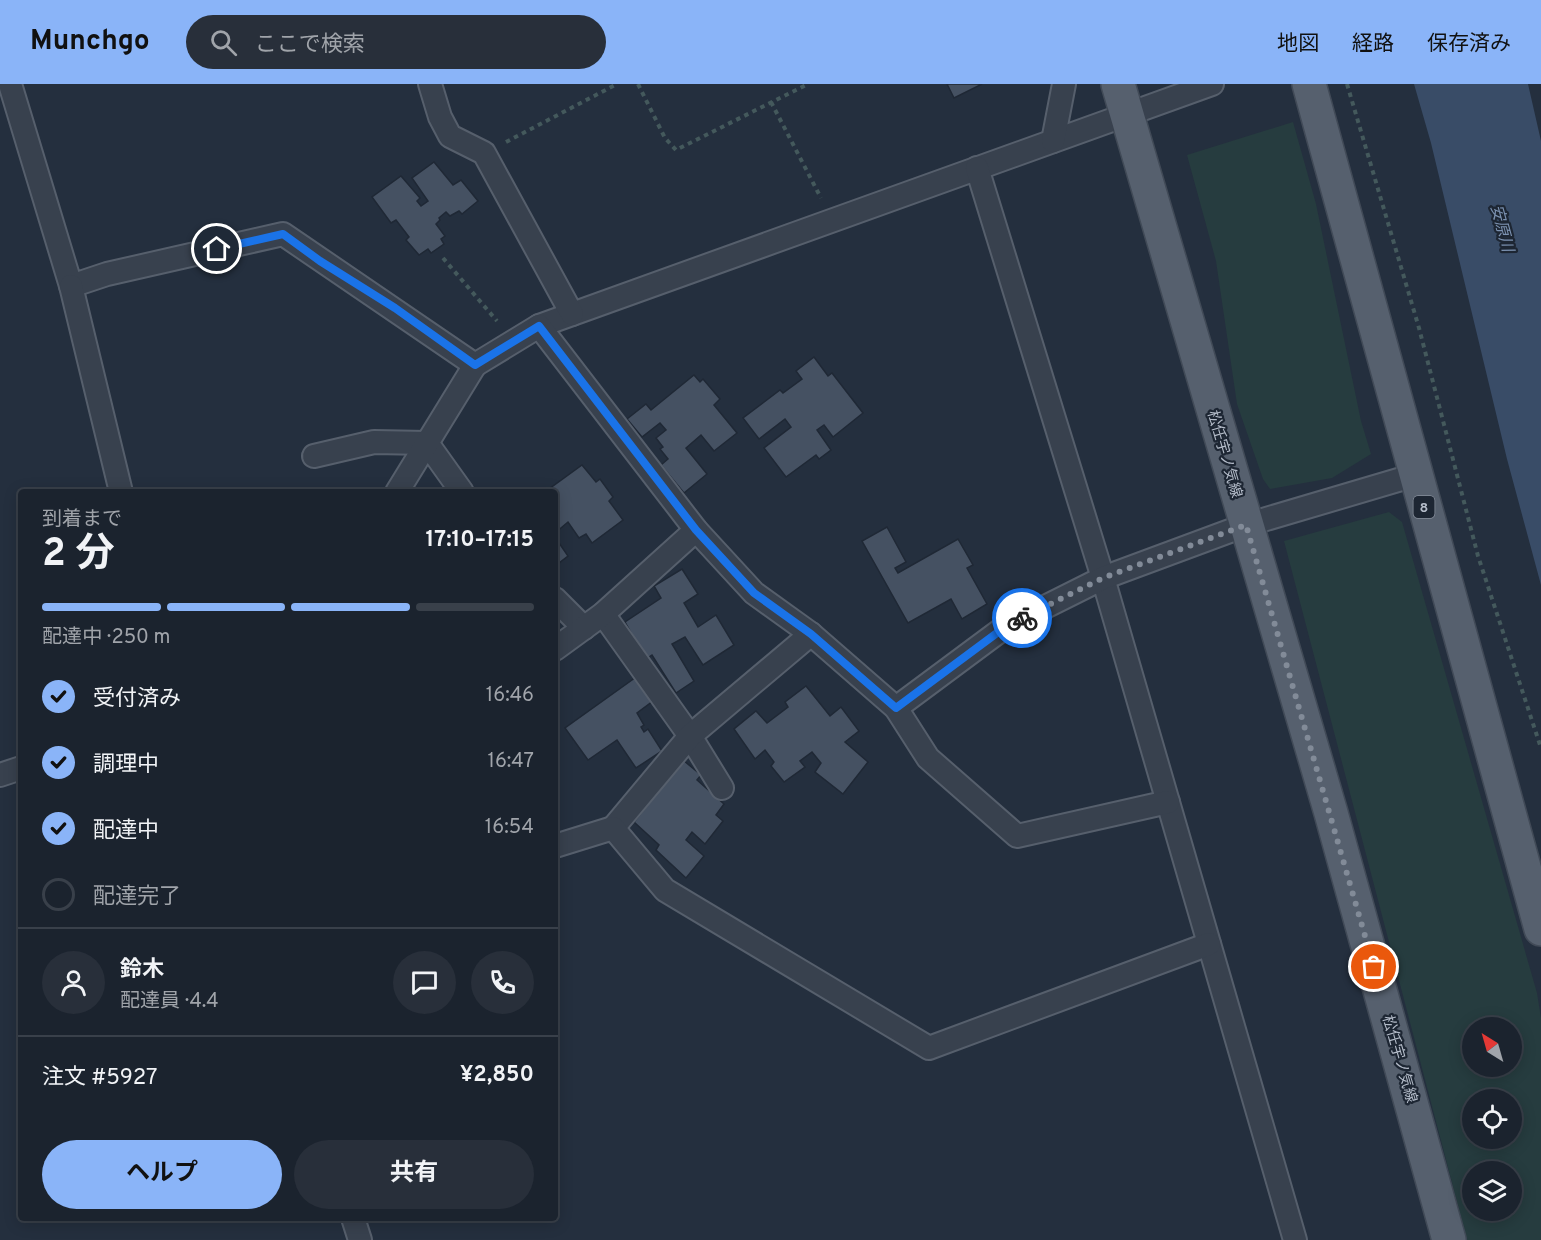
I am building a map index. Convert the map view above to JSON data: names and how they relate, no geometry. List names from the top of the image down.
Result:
{
  "streets": {
    "main road": ["松任宇ノ気線", "8"]
  },
  "water": ["安原川"],
  "north": "top left",
  "page": {
    "header": "Munchgo",
    "search": "ここで検索",
    "nav": ["地図", "経路", "保存済み"],
    "heading": ["2 分", "到着まで", "17:10–17:15"],
    "panel": [
      "鈴木",
      "配達員 · 4.4",
      "注文 #5927",
      "¥2,850"
    ],
    "bar": "配達中 · 250 m",
    "list": [
      ["受付済み", "16:46"],
      ["調理中", "16:47"],
      ["配達中", "16:54"],
      "配達完了"
    ],
    "buttons": ["ヘルプ", "共有"]
  }
}
